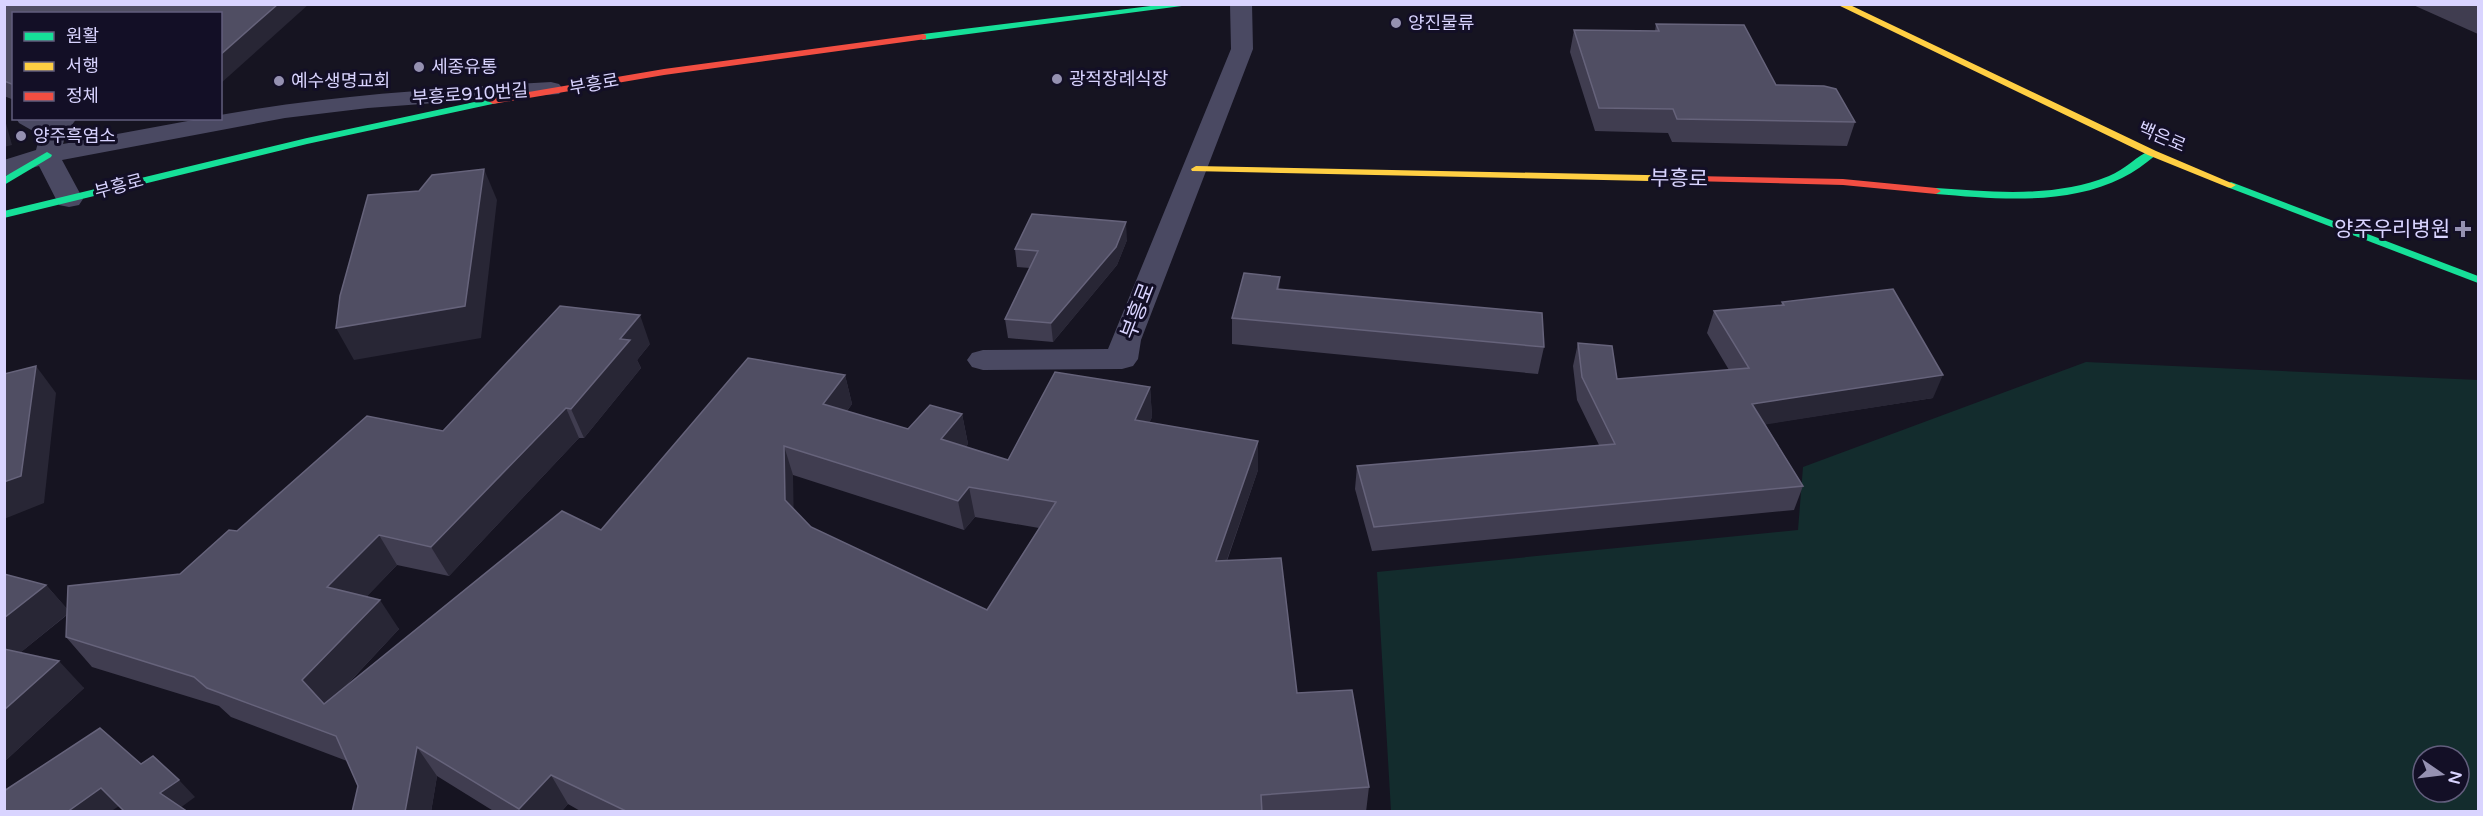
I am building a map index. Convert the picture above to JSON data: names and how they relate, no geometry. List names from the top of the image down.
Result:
{
  "streets": {
    "main road": ["부흥로", "백은로"],
    "street": ["부흥로910번길"]
  },
  "crossings": [
    ["부흥로", "부흥로910번길"],
    ["부흥로", "백은로"]
  ],
  "places": {
    "other": [
      "양진물류",
      "세종유통",
      "광적장례식장",
      "예수생명교회",
      "양주흑염소"
    ],
    "health": ["양주우리병원"]
  },
  "legend": ["원활", "서행", "정체"],
  "north": "right"
}
